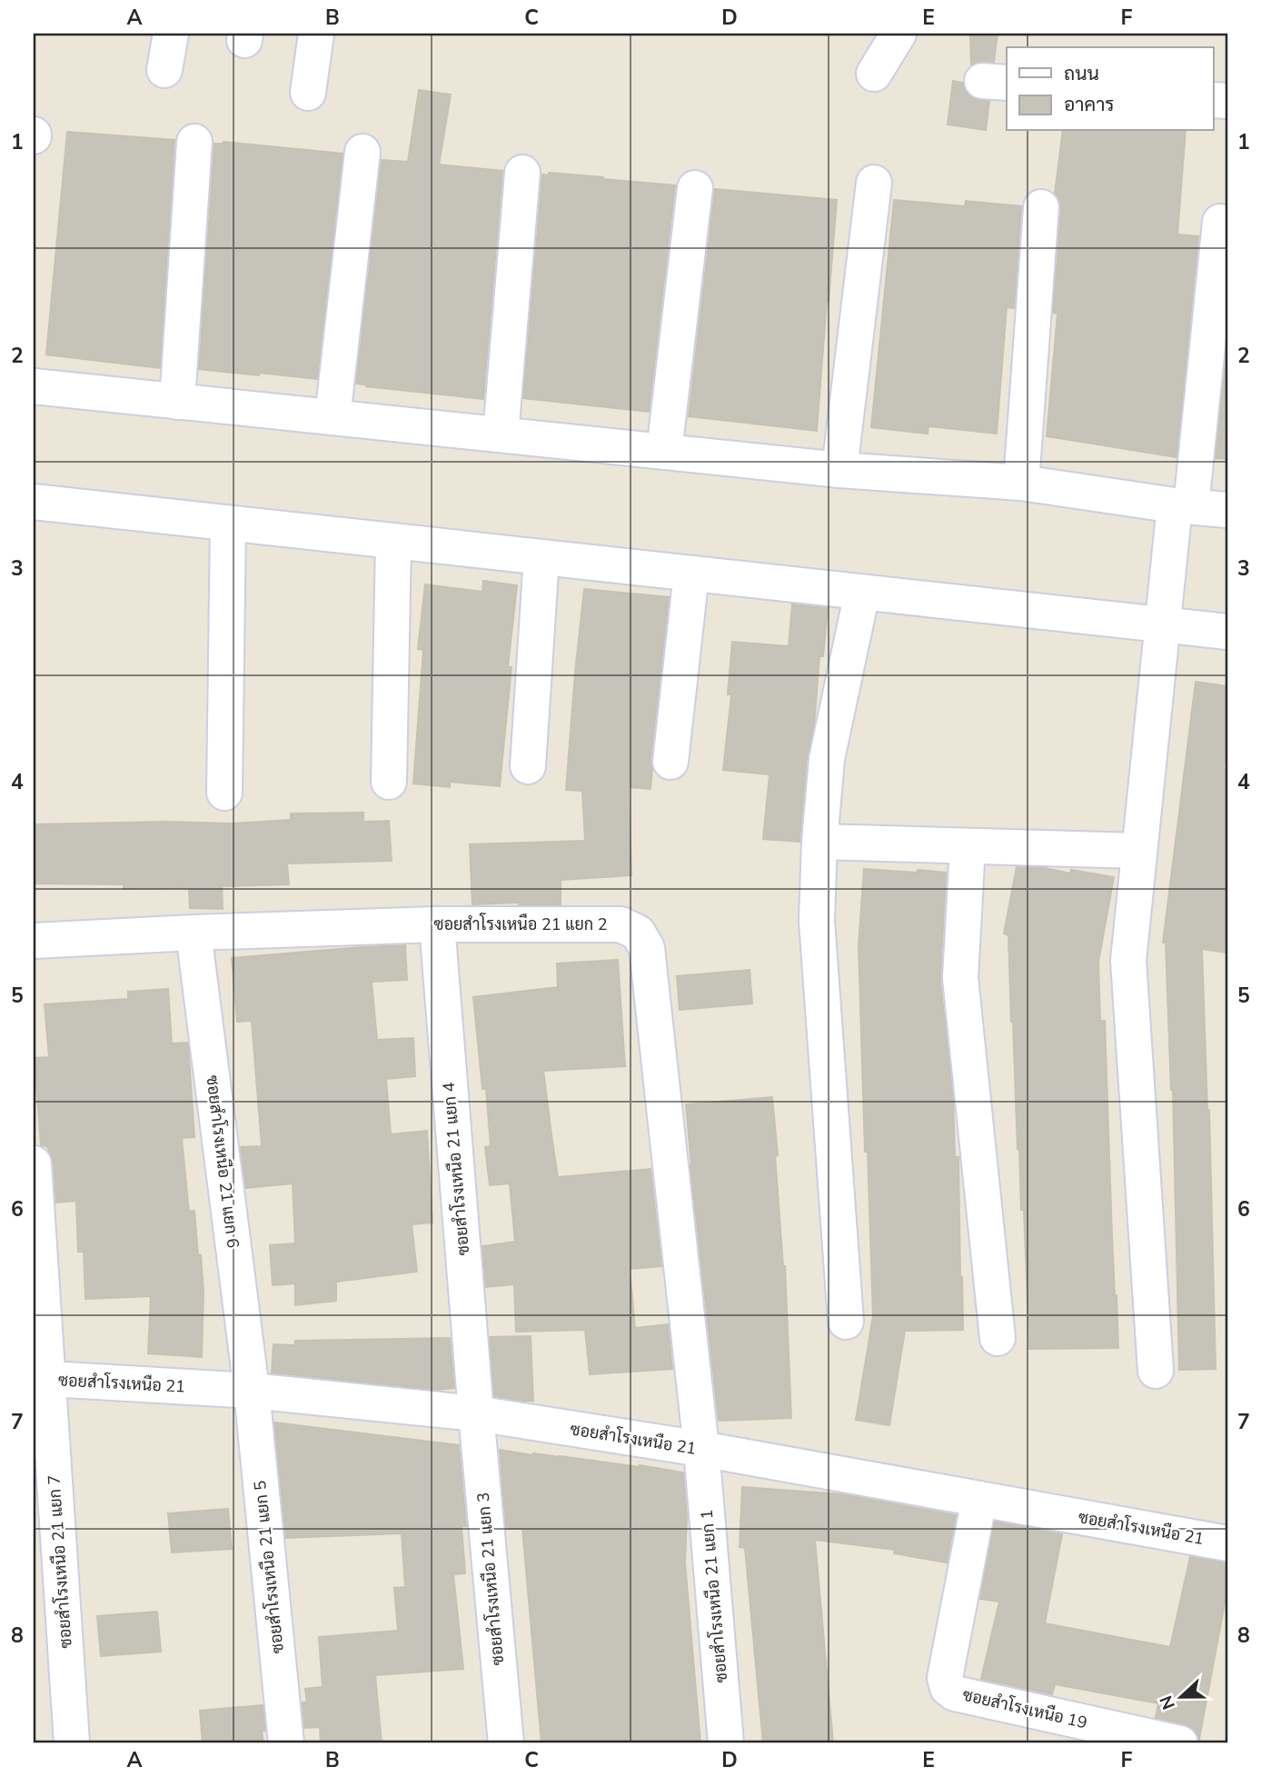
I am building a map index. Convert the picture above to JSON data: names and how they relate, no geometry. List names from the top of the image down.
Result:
{
  "streets": {
    "street": [
      "ซอยสำโรงเหนือ 21 แยก 2",
      "ซอยสำโรงเหนือ 21 แยก 6",
      "ซอยสำโรงเหนือ 21 แยก 4",
      "ซอยสำโรงเหนือ 21",
      "ซอยสำโรงเหนือ 21 แยก 7",
      "ซอยสำโรงเหนือ 21 แยก 5",
      "ซอยสำโรงเหนือ 21 แยก 3",
      "ซอยสำโรงเหนือ 21 แยก 1",
      "ซอยสำโรงเหนือ 19"
    ]
  },
  "crossings": [
    ["ซอยสำโรงเหนือ 21 แยก 2", "ซอยสำโรงเหนือ 21 แยก 6"],
    ["ซอยสำโรงเหนือ 21 แยก 2", "ซอยสำโรงเหนือ 21 แยก 4"],
    ["ซอยสำโรงเหนือ 21 แยก 2", "ซอยสำโรงเหนือ 21"],
    ["ซอยสำโรงเหนือ 21 แยก 2", "ซอยสำโรงเหนือ 21 แยก 1"],
    ["ซอยสำโรงเหนือ 21 แยก 6", "ซอยสำโรงเหนือ 21"],
    ["ซอยสำโรงเหนือ 21 แยก 6", "ซอยสำโรงเหนือ 21 แยก 5"],
    ["ซอยสำโรงเหนือ 21 แยก 4", "ซอยสำโรงเหนือ 21"],
    ["ซอยสำโรงเหนือ 21 แยก 4", "ซอยสำโรงเหนือ 21 แยก 3"],
    ["ซอยสำโรงเหนือ 21", "ซอยสำโรงเหนือ 21 แยก 7"],
    ["ซอยสำโรงเหนือ 21", "ซอยสำโรงเหนือ 21 แยก 5"],
    ["ซอยสำโรงเหนือ 21", "ซอยสำโรงเหนือ 21 แยก 3"],
    ["ซอยสำโรงเหนือ 21", "ซอยสำโรงเหนือ 21 แยก 1"],
    ["ซอยสำโรงเหนือ 21", "ซอยสำโรงเหนือ 19"]
  ],
  "legend": ["ถนน", "อาคาร"],
  "north": "left",
  "grid": {
    "columns": [
      "A",
      "B",
      "C",
      "D",
      "E",
      "F"
    ],
    "rows": [
      "1",
      "2",
      "3",
      "4",
      "5",
      "6",
      "7",
      "8"
    ]
  }
}
